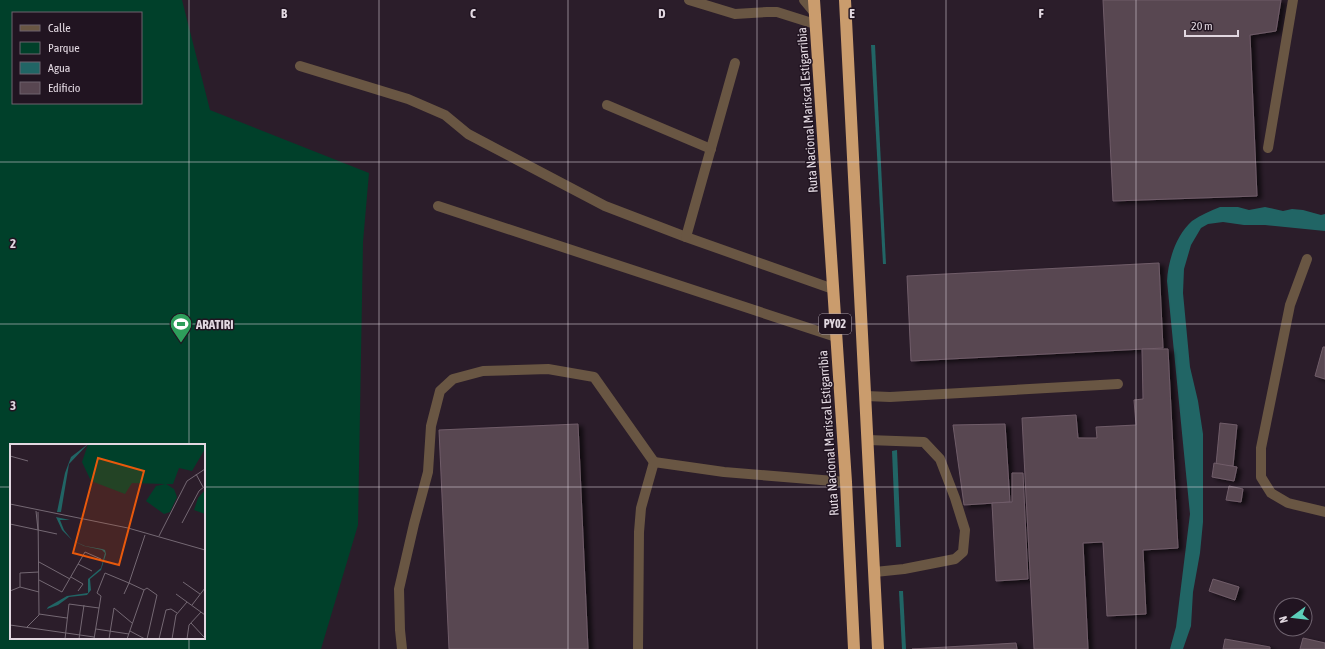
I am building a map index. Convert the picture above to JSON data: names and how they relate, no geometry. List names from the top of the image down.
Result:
{
  "streets": {
    "highway": ["Ruta Nacional Mariscal Estigarribia", "PY02"]
  },
  "places": {
    "sports": ["ARATIRI"]
  },
  "legend": [
    "Calle",
    "Parque",
    "Agua",
    "Edificio"
  ],
  "scale_bar": "20 m",
  "north": "left",
  "grid": {
    "columns": [
      "B",
      "C",
      "D",
      "E",
      "F"
    ],
    "rows": ["2", "3"]
  }
}
